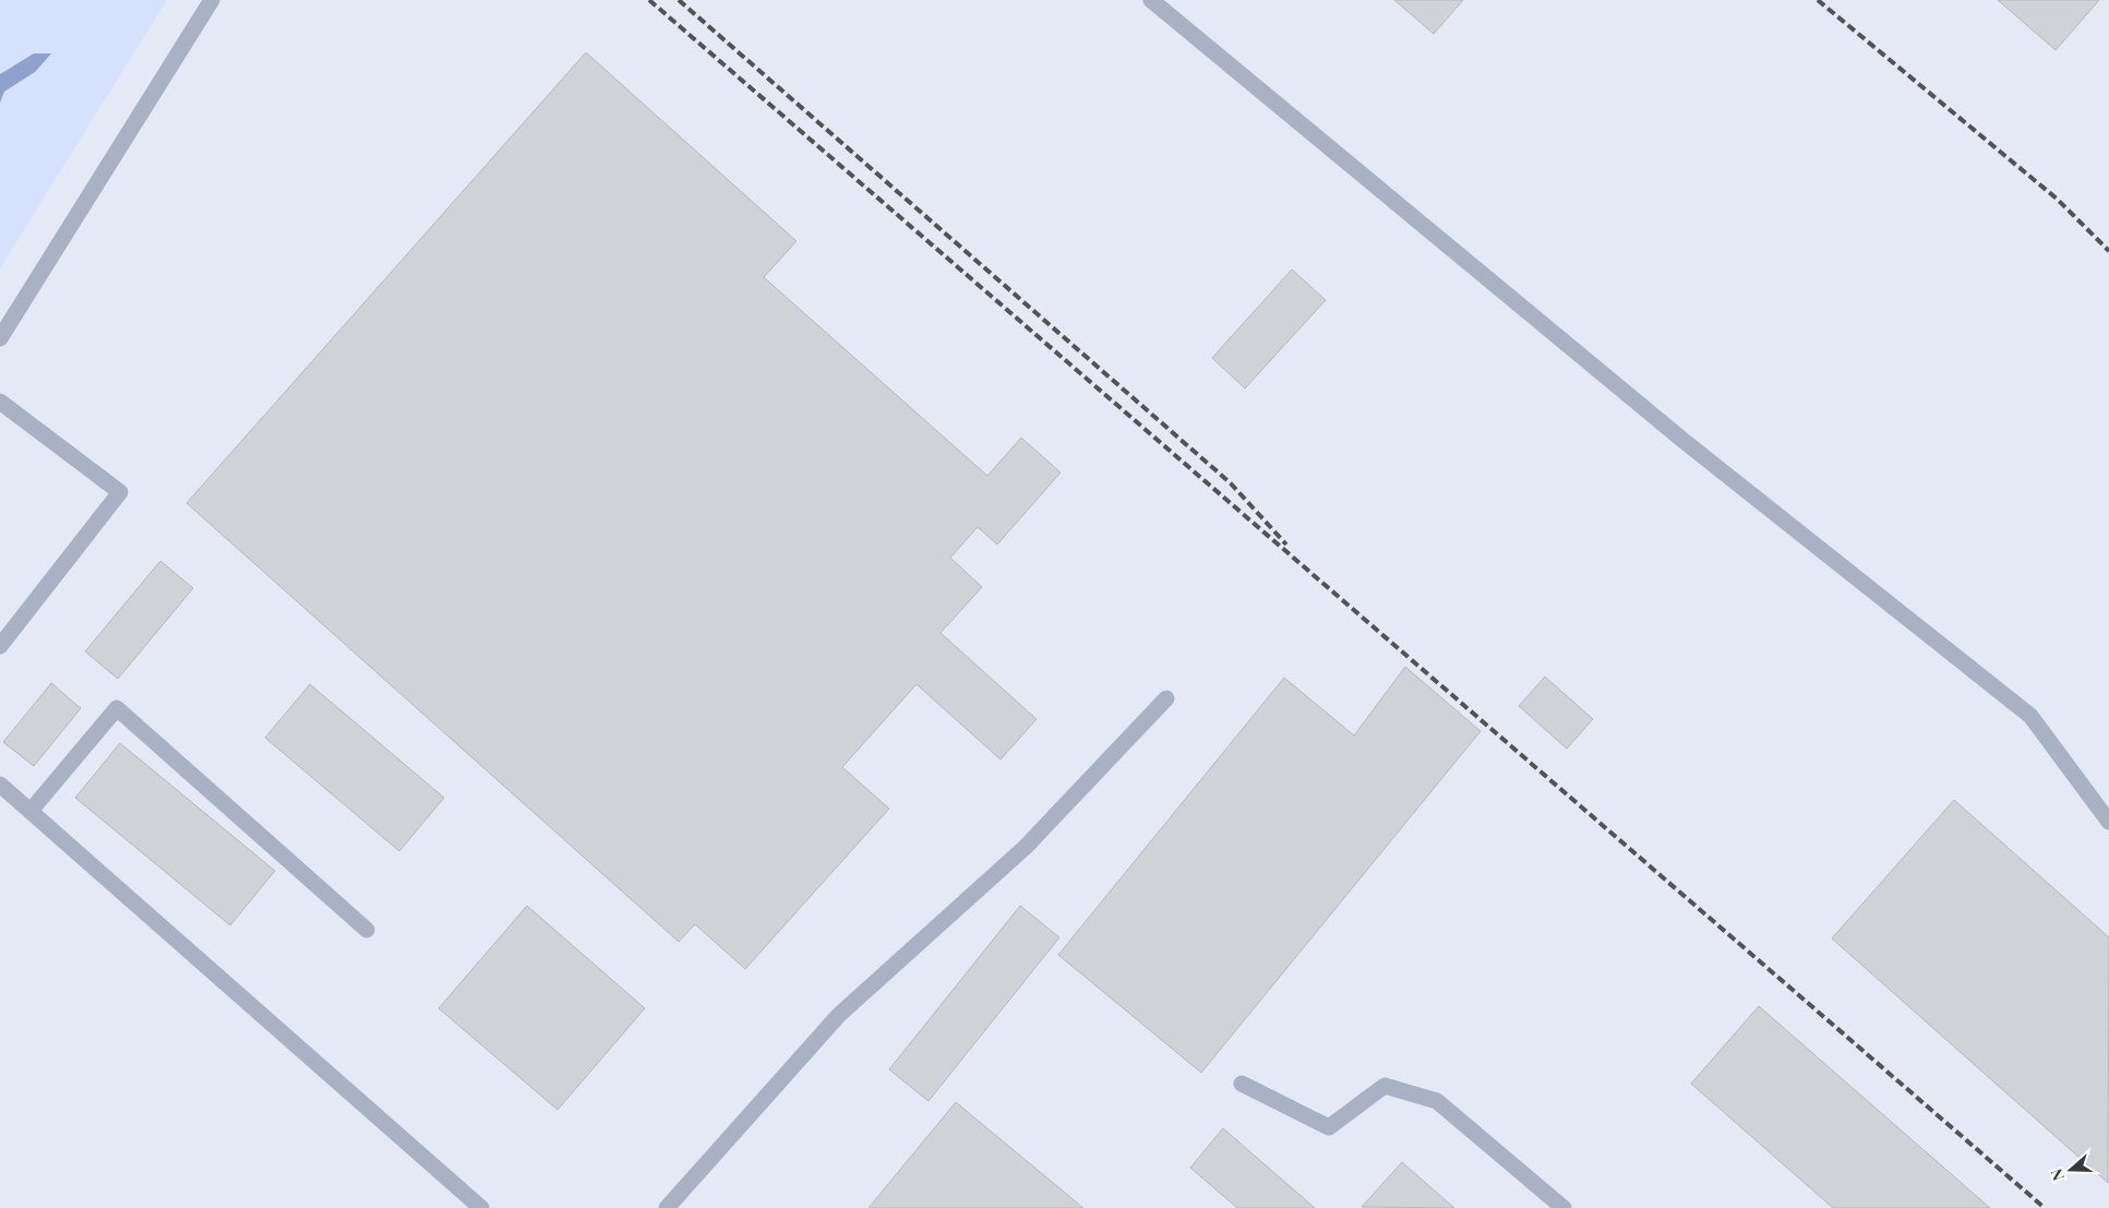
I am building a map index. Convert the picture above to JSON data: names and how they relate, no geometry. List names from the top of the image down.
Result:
{
  "north": "left"
}
